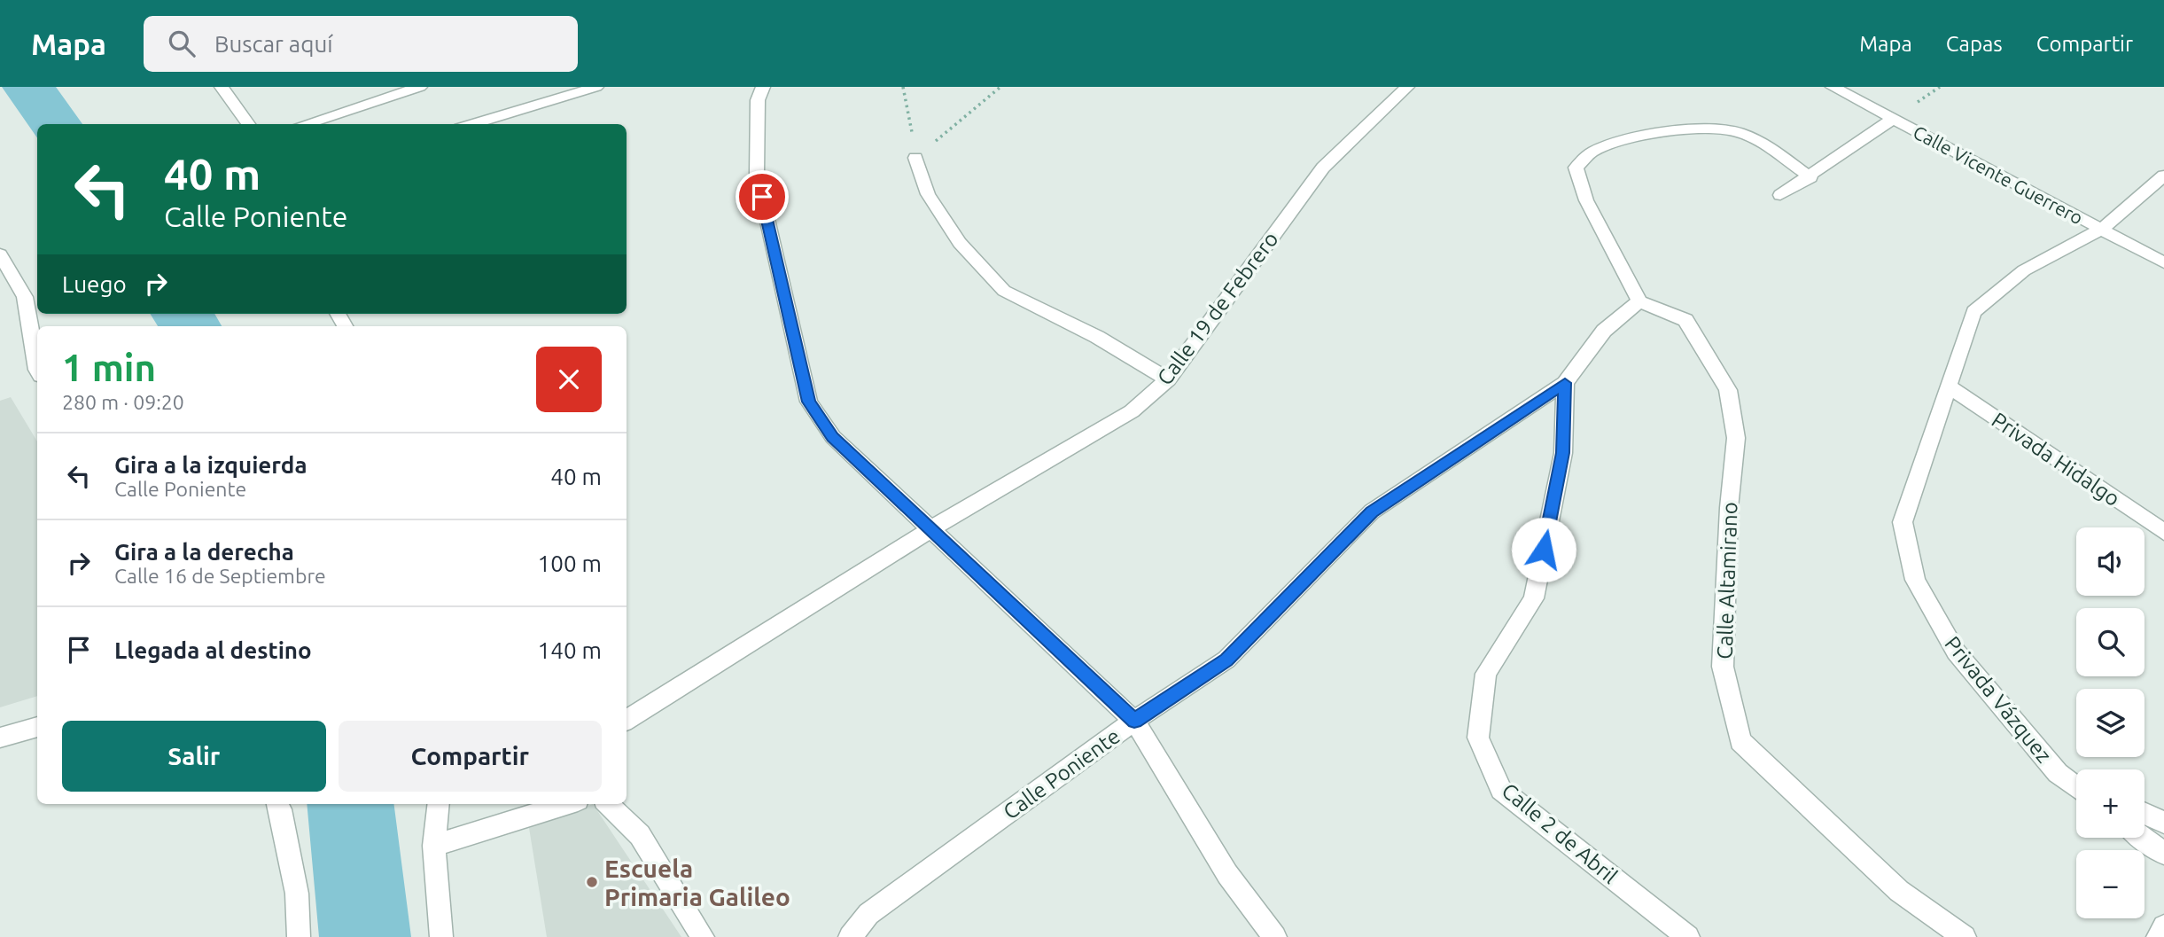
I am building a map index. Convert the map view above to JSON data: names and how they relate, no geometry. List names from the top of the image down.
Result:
{
  "streets": {
    "street": [
      "Calle Vicente Guerrero",
      "Calle 19 de Febrero",
      "Privada Hidalgo",
      "Calle Altamirano",
      "Privada Vázquez",
      "Calle Poniente",
      "Calle 2 de Abril"
    ]
  },
  "crossings": [
    ["Privada Hidalgo", "Privada Vázquez"],
    ["Calle Altamirano", "Calle Poniente"],
    ["Calle Poniente", "Calle 2 de Abril"]
  ],
  "places": ["Escuela Primaria Galileo"],
  "page": {
    "header": "Mapa",
    "search": "Buscar aquí",
    "nav": ["Mapa", "Capas", "Compartir"],
    "turn": ["40 m", "Calle Poniente"],
    "then": "Luego",
    "heading": ["1 min", "280 m · 09:20"],
    "list": [
      {
        "name": "Gira a la izquierda",
        "note": "Calle Poniente",
        "value": "40 m"
      },
      {
        "name": "Gira a la derecha",
        "note": "Calle 16 de Septiembre",
        "value": "100 m"
      },
      {
        "name": "Llegada al destino",
        "value": "140 m"
      }
    ],
    "map_buttons": ["+", "−"],
    "buttons": ["Salir", "Compartir"]
  }
}
